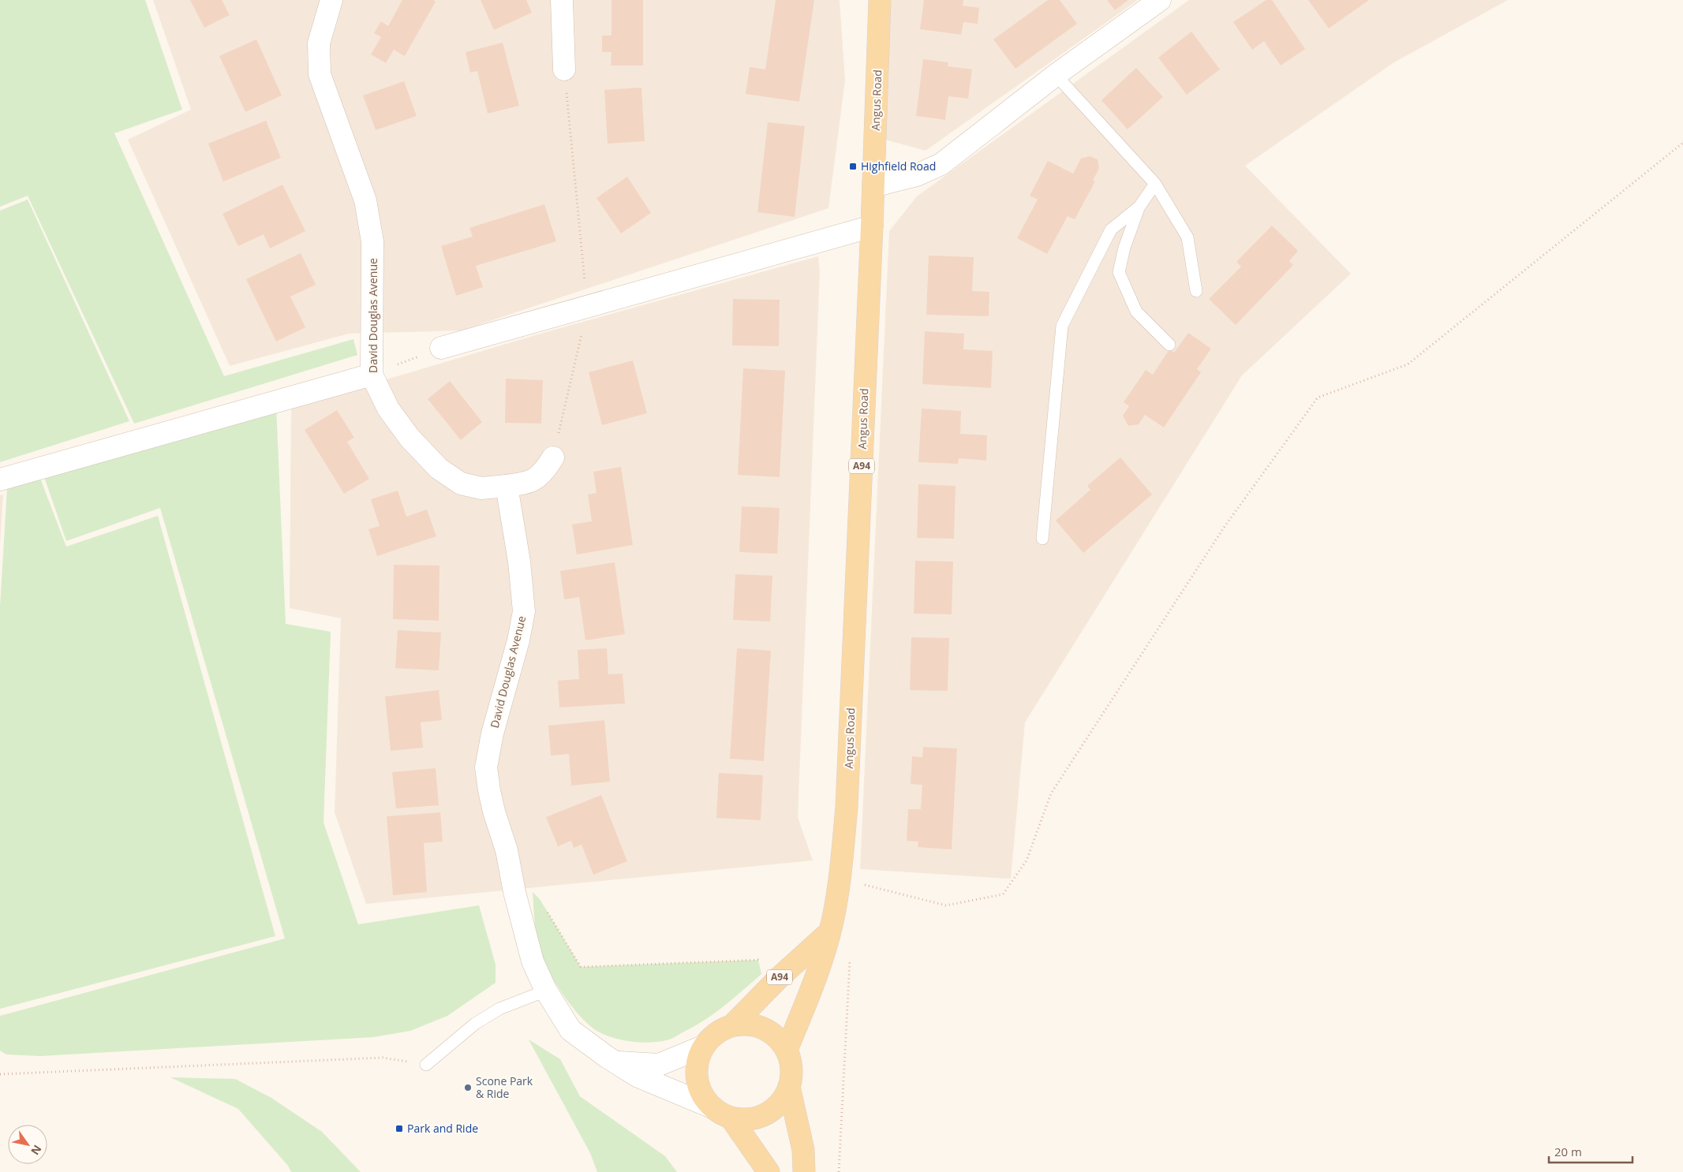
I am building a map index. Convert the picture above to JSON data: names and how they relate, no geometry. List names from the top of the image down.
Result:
{
  "streets": {
    "main road": ["Angus Road", "A94"],
    "street": ["David Douglas Avenue"]
  },
  "crossings": [
    ["Angus Road", "David Douglas Avenue"],
    ["Angus Road", "A94"],
    ["David Douglas Avenue", "A94"]
  ],
  "places": {
    "transit": ["Highfield Road", "Park and Ride"],
    "other": ["Scone Park & Ride"]
  },
  "scale_bar": "20 m",
  "north": "bottom right"
}
